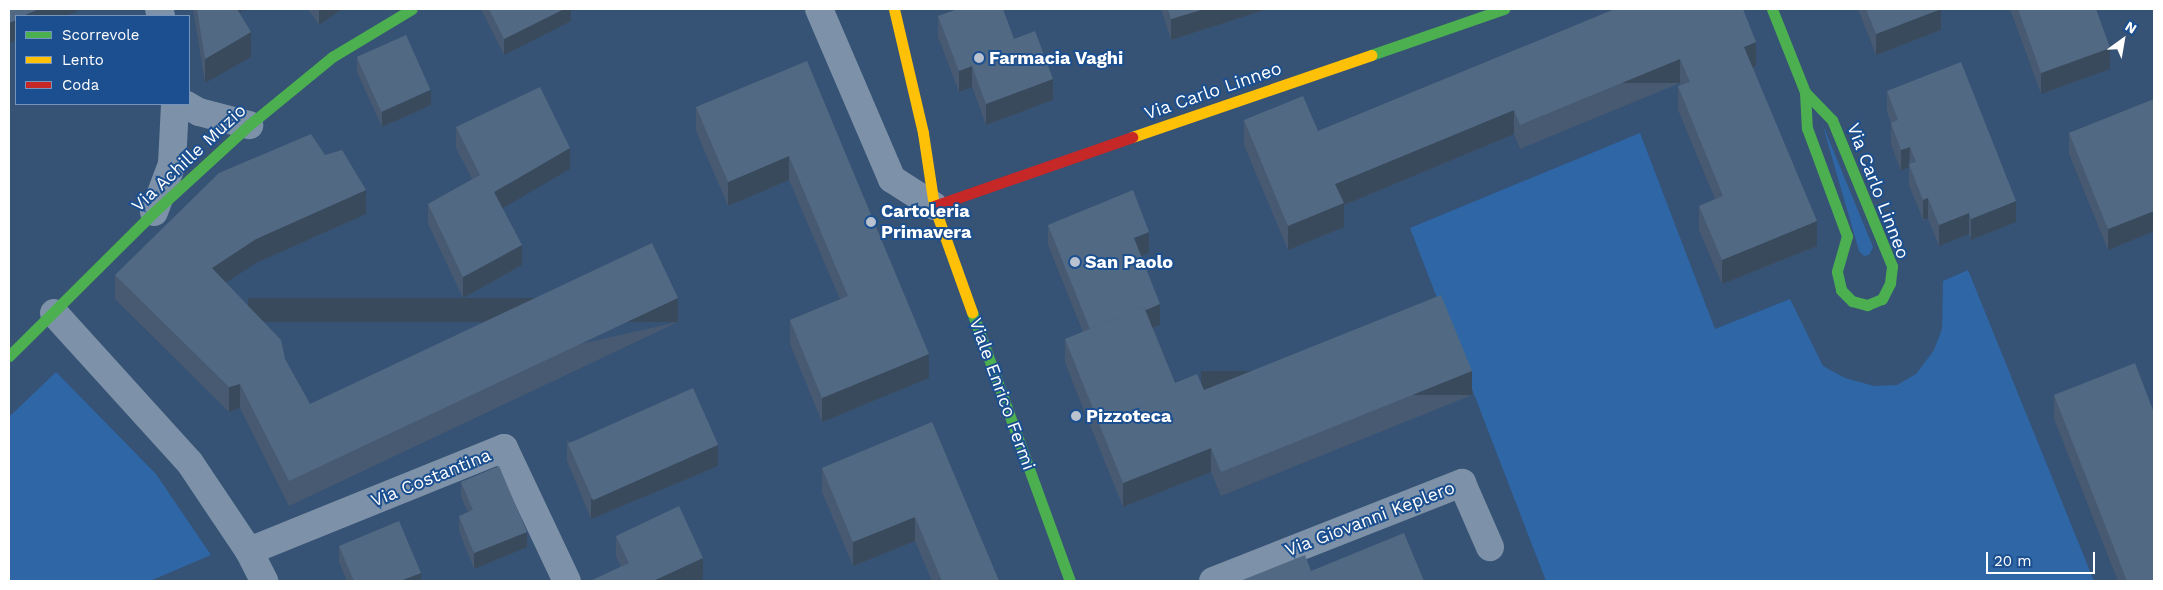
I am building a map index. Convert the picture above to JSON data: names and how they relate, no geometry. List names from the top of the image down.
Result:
{
  "streets": {
    "street": [
      "Via Carlo Linneo",
      "Via Achille Muzio",
      "Viale Enrico Fermi",
      "Via Costantina",
      "Via Giovanni Keplero"
    ]
  },
  "crossings": [
    ["Via Carlo Linneo", "Viale Enrico Fermi"]
  ],
  "places": [
    "Farmacia Vaghi",
    "Cartoleria Primavera",
    "San Paolo",
    "Pizzoteca"
  ],
  "legend": ["Scorrevole", "Lento", "Coda"],
  "scale_bar": "20 m",
  "north": "top right"
}
